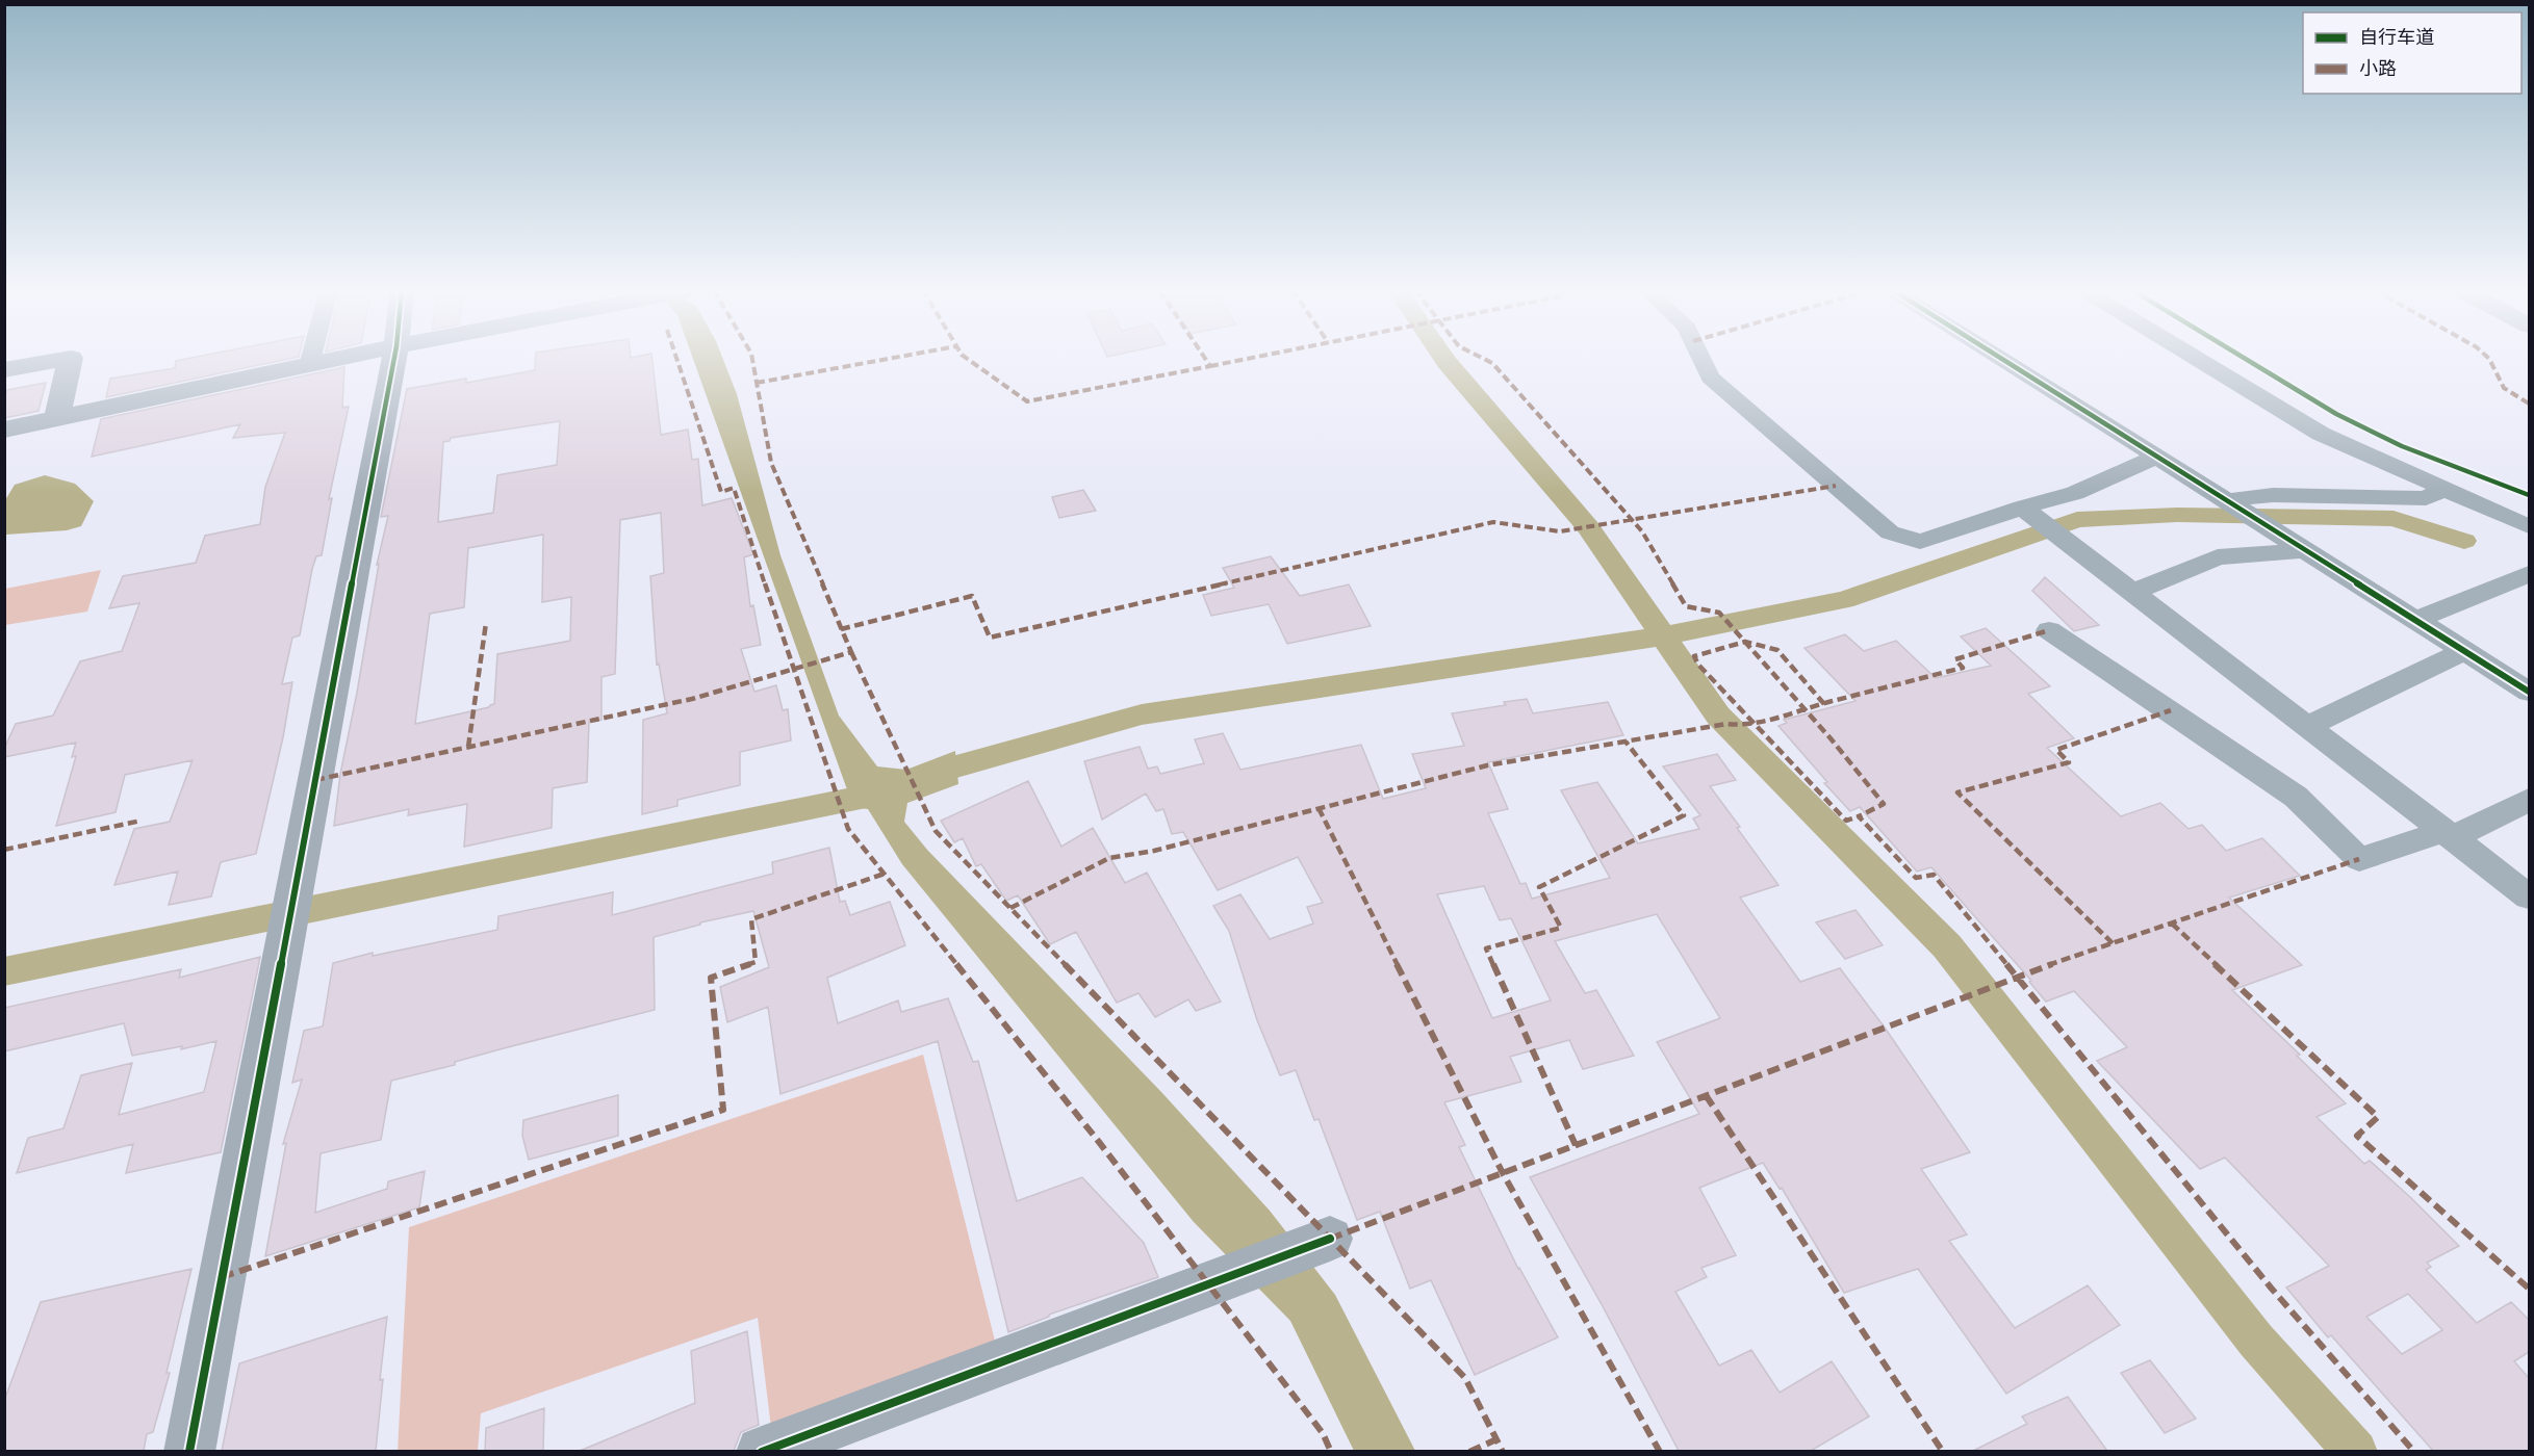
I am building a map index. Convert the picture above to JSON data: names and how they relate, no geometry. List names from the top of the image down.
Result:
{
  "legend": ["自行车道", "小路"]
}
